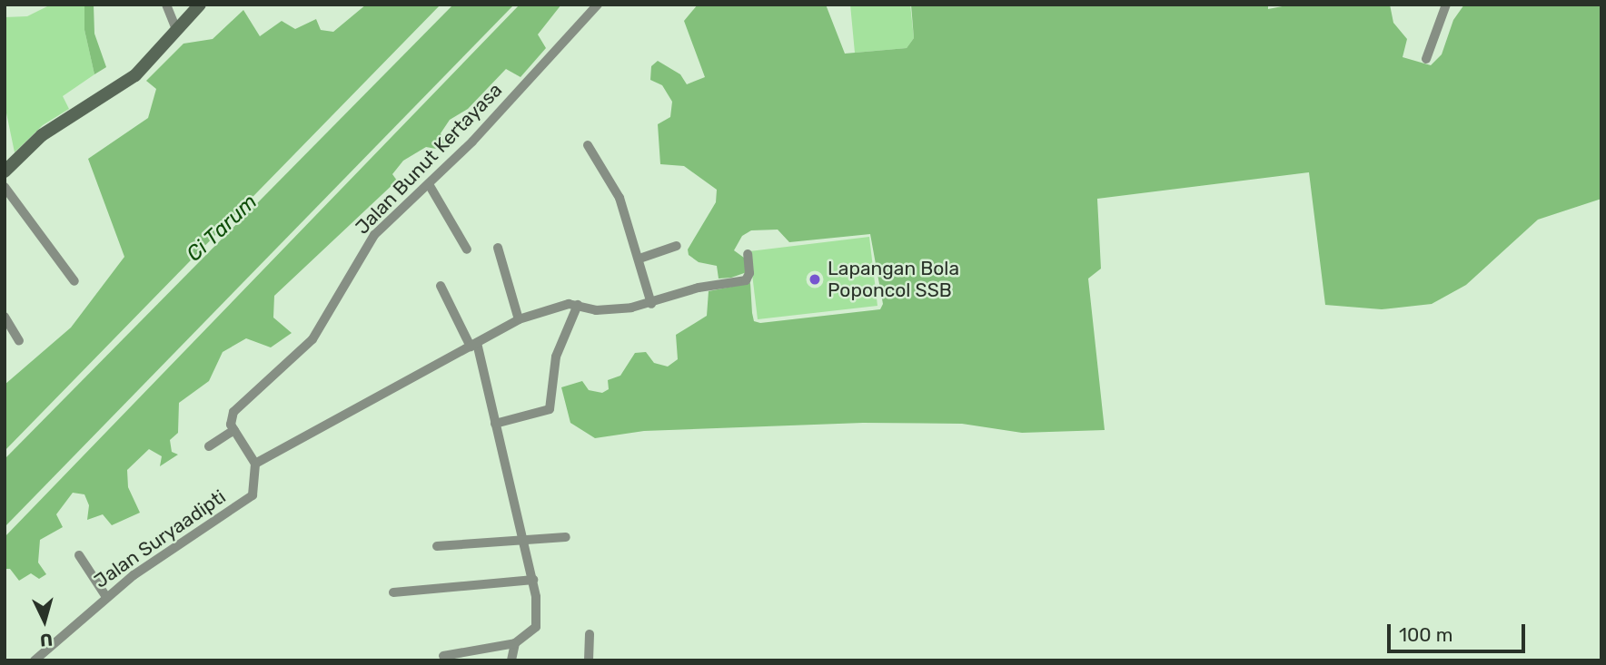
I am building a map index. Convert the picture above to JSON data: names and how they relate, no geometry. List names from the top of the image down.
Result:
{
  "streets": {
    "street": ["Jalan Bunut Kertayasa", "Jalan Suryaadipti"]
  },
  "water": ["Ci Tarum"],
  "places": ["Lapangan Bola Poponcol SSB"],
  "scale_bar": "100 m",
  "north": "bottom"
}
